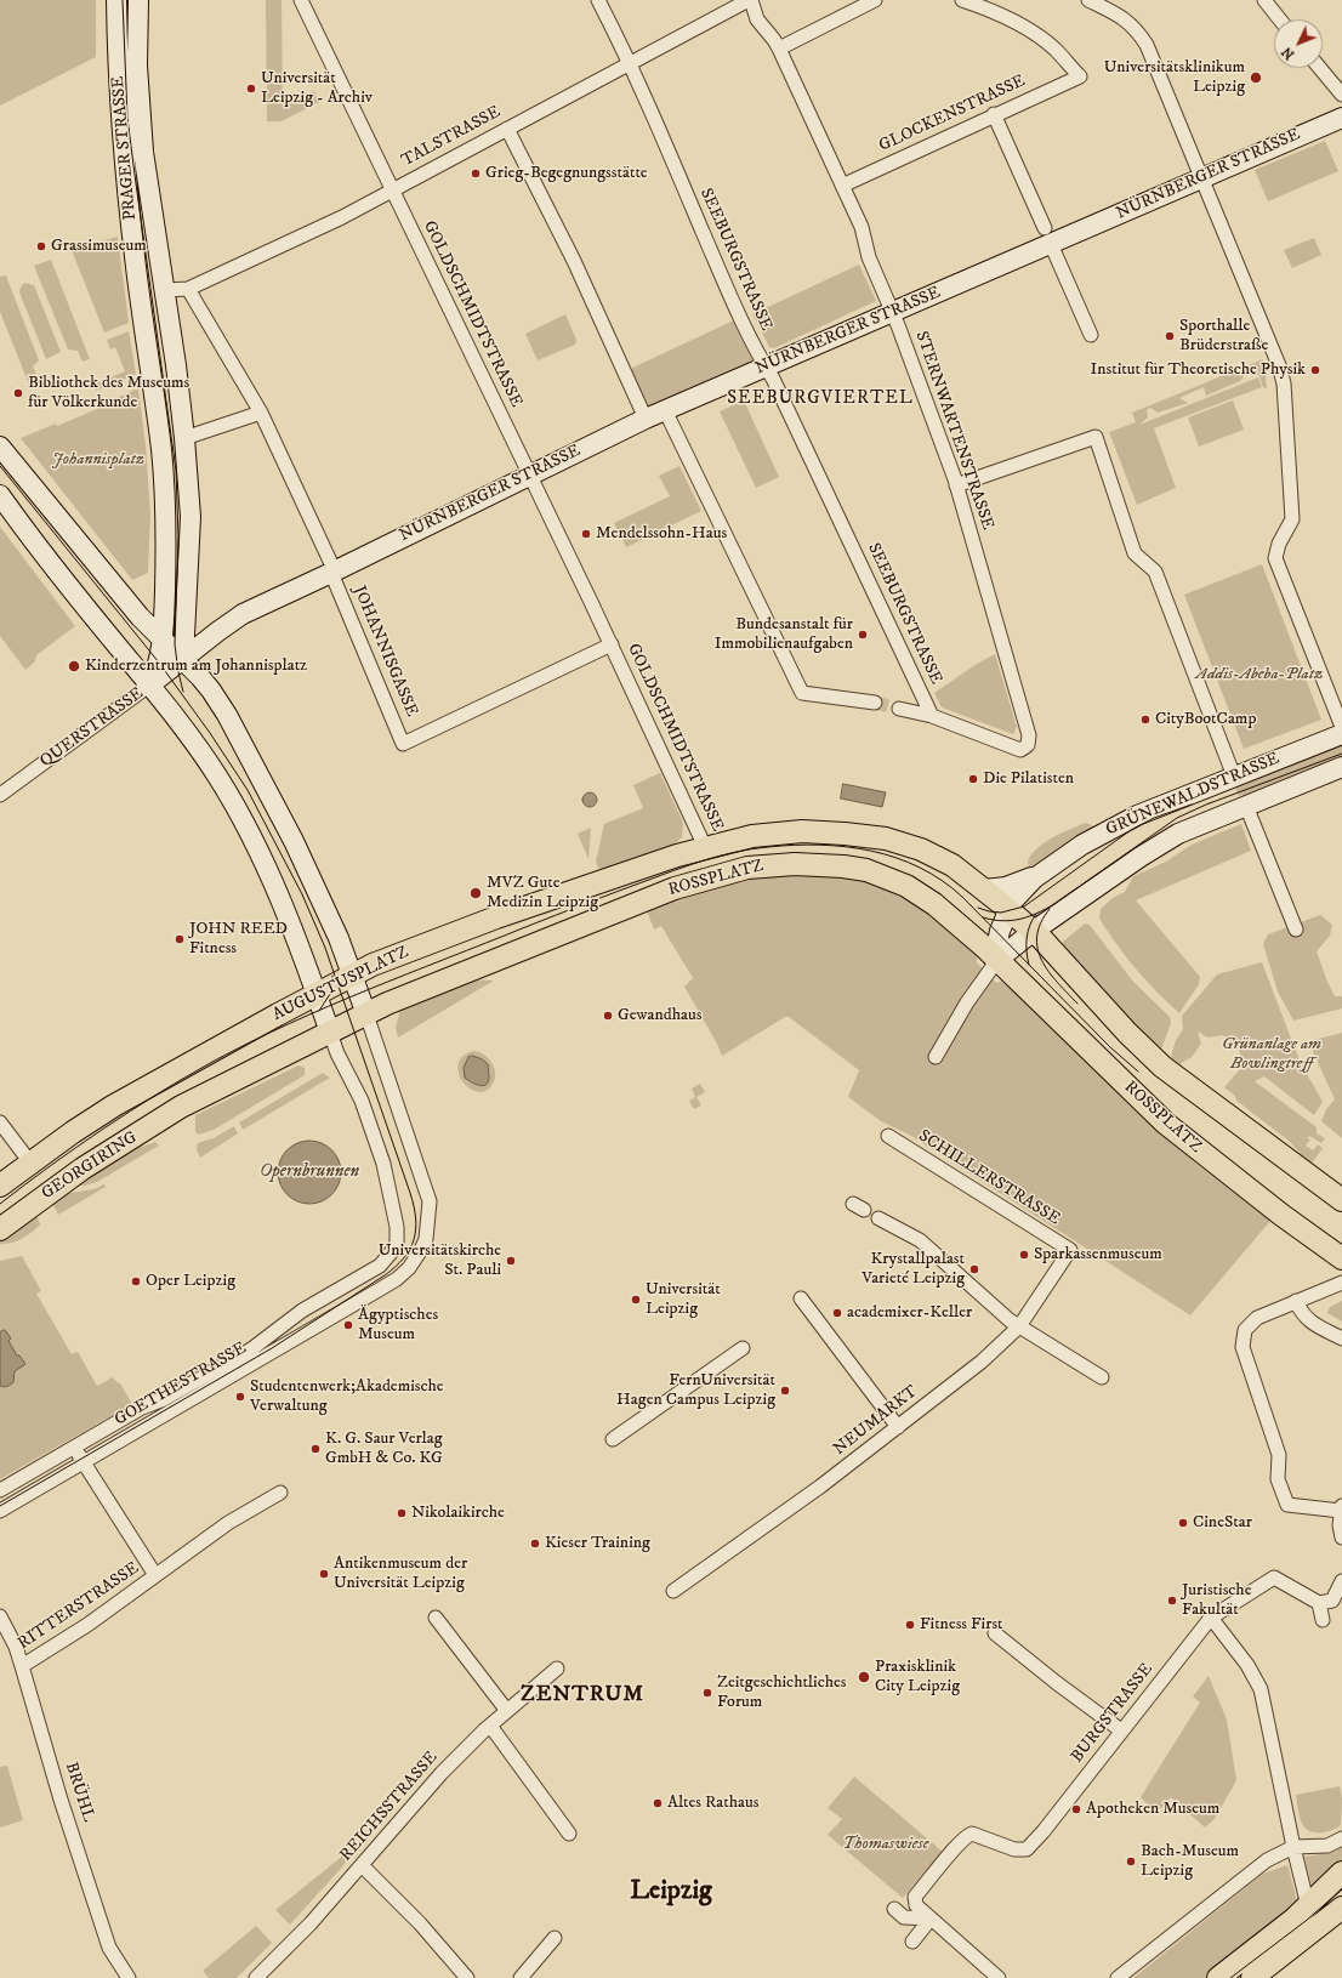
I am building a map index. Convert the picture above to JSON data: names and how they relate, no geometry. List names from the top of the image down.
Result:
{
  "streets": {
    "main road": [
      "PRAGER STRASSE",
      "NÜRNBERGER STRASSE",
      "QUERSTRASSE",
      "GRÜNEWALDSTRASSE",
      "ROSSPLATZ",
      "AUGUSTUSPLATZ",
      "GEORGIRING"
    ],
    "street": [
      "GLOCKENSTRASSE",
      "TALSTRASSE",
      "SEEBURGSTRASSE",
      "GOLDSCHMIDTSTRASSE",
      "STERNWARTENSTRASSE",
      "JOHANNISGASSE",
      "SCHILLERSTRASSE",
      "GOETHESTRASSE",
      "NEUMARKT",
      "RITTERSTRASSE",
      "BURGSTRASSE",
      "BRÜHL",
      "REICHSSTRASSE"
    ]
  },
  "crossings": [
    ["GLOCKENSTRASSE", "STERNWARTENSTRASSE"],
    ["TALSTRASSE", "PRAGER STRASSE"],
    ["TALSTRASSE", "SEEBURGSTRASSE"],
    ["TALSTRASSE", "GOLDSCHMIDTSTRASSE"],
    ["TALSTRASSE", "STERNWARTENSTRASSE"],
    ["NÜRNBERGER STRASSE", "SEEBURGSTRASSE"],
    ["NÜRNBERGER STRASSE", "GOLDSCHMIDTSTRASSE"],
    ["NÜRNBERGER STRASSE", "STERNWARTENSTRASSE"],
    ["NÜRNBERGER STRASSE", "JOHANNISGASSE"],
    ["NÜRNBERGER STRASSE", "QUERSTRASSE"],
    ["SEEBURGSTRASSE", "STERNWARTENSTRASSE"],
    ["GOLDSCHMIDTSTRASSE", "JOHANNISGASSE"],
    ["GOLDSCHMIDTSTRASSE", "ROSSPLATZ"],
    ["GRÜNEWALDSTRASSE", "ROSSPLATZ"],
    ["ROSSPLATZ", "AUGUSTUSPLATZ"],
    ["ROSSPLATZ", "GOETHESTRASSE"],
    ["AUGUSTUSPLATZ", "GEORGIRING"],
    ["GEORGIRING", "GOETHESTRASSE"],
    ["SCHILLERSTRASSE", "NEUMARKT"],
    ["GOETHESTRASSE", "RITTERSTRASSE"],
    ["RITTERSTRASSE", "BRÜHL"]
  ],
  "districts": ["SEEBURGVIERTEL", "ZENTRUM", "Leipzig"],
  "water": ["Opernbrunnen"],
  "parks": [
    "Johannisplatz",
    "Addis-Abeba-Platz",
    "Grünanlage am Bowlingtreff",
    "Thomaswiese"
  ],
  "places": [
    "Universitätsklinikum Leipzig",
    "Universität Leipzig - Archiv",
    "Grieg-Begegnungsstätte",
    "Grassimuseum",
    "Sporthalle Brüderstraße",
    "Institut für Theoretische Physik",
    "Bibliothek des Museums für Völkerkunde",
    "Mendelssohn-Haus",
    "Bundesanstalt für Immobilienaufgaben",
    "Kinderzentrum am Johannisplatz",
    "CityBootCamp",
    "Die Pilatisten",
    "MVZ Gute Medizin Leipzig",
    "JOHN REED Fitness",
    "Gewandhaus",
    "Sparkassenmuseum",
    "Universitätskirche St. Pauli",
    "Krystallpalast Varieté Leipzig",
    "Oper Leipzig",
    "Universität Leipzig",
    "academixer-Keller",
    "Ägyptisches Museum",
    "FernUniversität Hagen Campus Leipzig",
    "Studentenwerk;Akademische Verwaltung",
    "K. G. Saur Verlag GmbH & Co. KG",
    "Nikolaikirche",
    "CineStar",
    "Kieser Training",
    "Antikenmuseum der Universität Leipzig",
    "Juristische Fakultät",
    "Fitness First",
    "Praxisklinik City Leipzig",
    "Zeitgeschichtliches Forum",
    "Altes Rathaus",
    "Apotheken Museum",
    "Bach-Museum Leipzig"
  ],
  "north": "bottom left"
}
